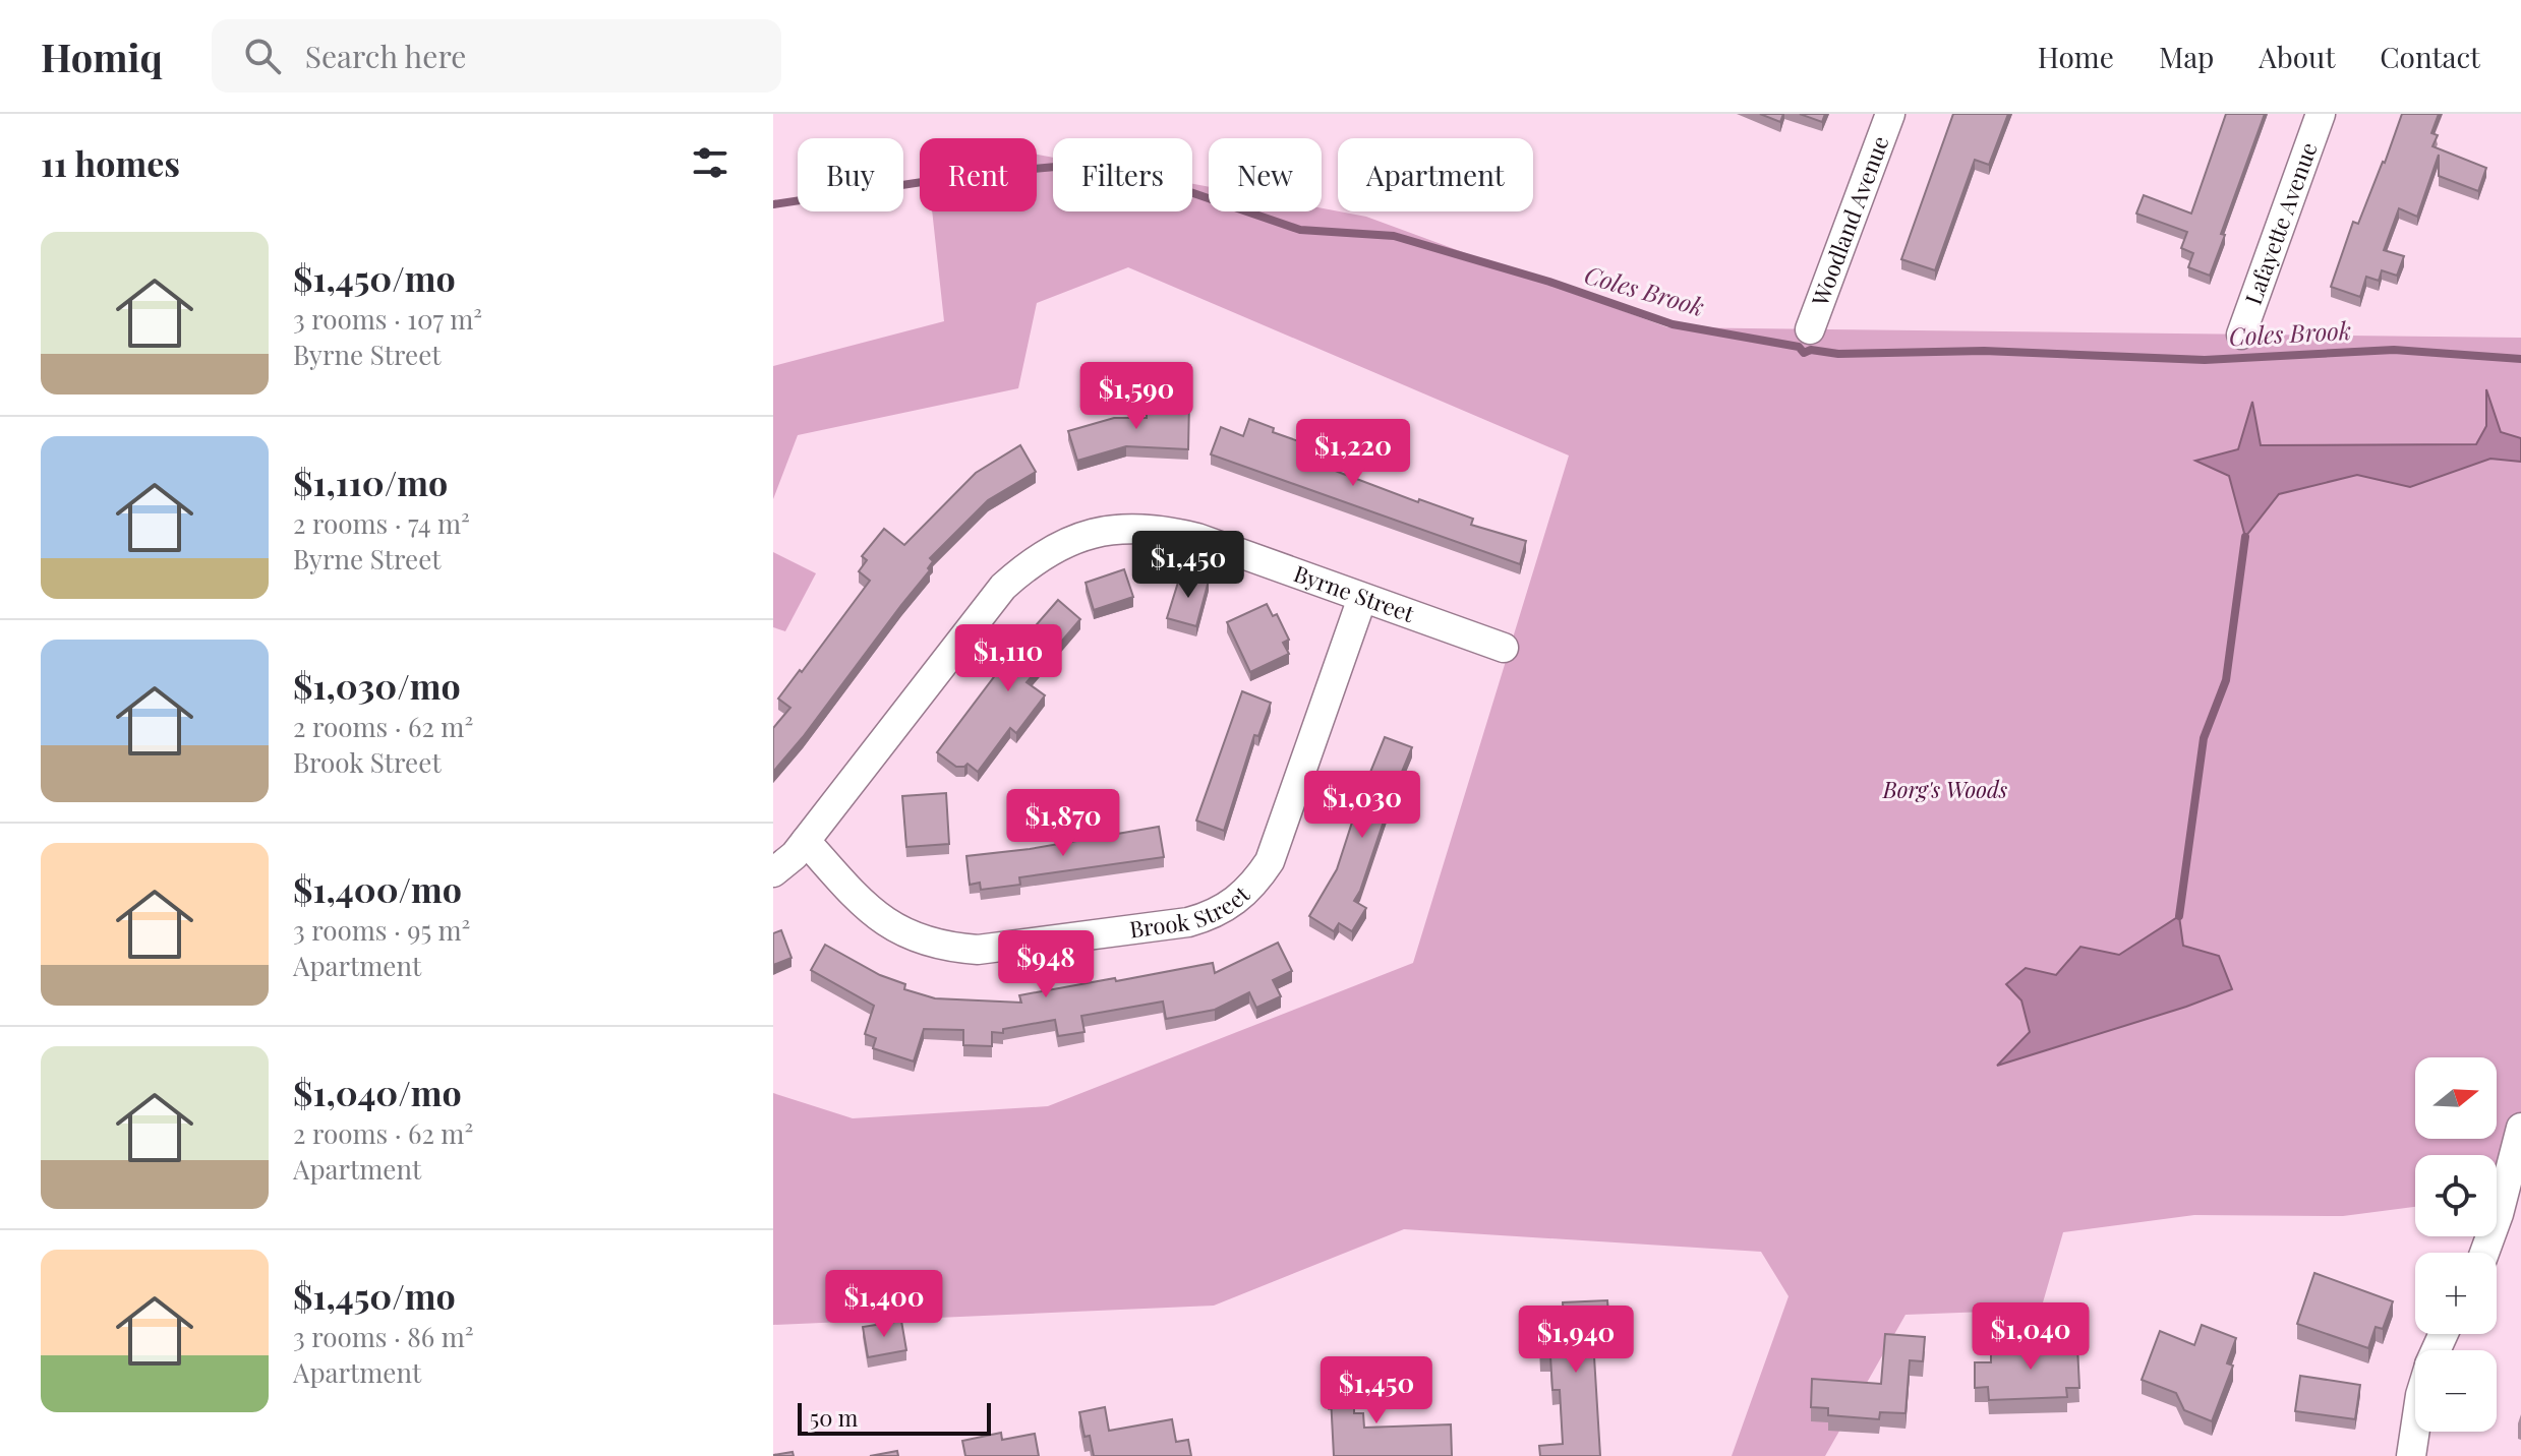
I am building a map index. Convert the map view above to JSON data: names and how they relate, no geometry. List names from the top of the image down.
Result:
{
  "streets": {
    "street": [
      "Woodland Avenue",
      "Lafayette Avenue",
      "Byrne Street",
      "Brook Street"
    ]
  },
  "crossings": [
    ["Byrne Street", "Brook Street"]
  ],
  "water": ["Coles Brook"],
  "parks": ["Borg's Woods"],
  "scale_bar": "50 m",
  "north": "right",
  "page": {
    "header": "Homiq",
    "search": "Search here",
    "nav": [
      "Home",
      "Map",
      "About",
      "Contact"
    ],
    "heading": "11 homes",
    "chip": [
      "Buy",
      "Rent",
      "Filters",
      "New",
      "Apartment"
    ],
    "list": [
      {
        "name": "$1,450/mo",
        "note": "3 rooms · 107 m² · Byrne Street"
      },
      {
        "name": "$1,110/mo",
        "note": "2 rooms · 74 m² · Byrne Street"
      },
      {
        "name": "$1,030/mo",
        "note": "2 rooms · 62 m² · Brook Street"
      },
      {
        "name": "$1,400/mo",
        "note": "3 rooms · 95 m² · Apartment"
      },
      {
        "name": "$1,040/mo",
        "note": "2 rooms · 62 m² · Apartment"
      },
      {
        "name": "$1,450/mo",
        "note": "3 rooms · 86 m² · Apartment"
      }
    ],
    "price": [
      "$1,590",
      "$1,220",
      "$1,450",
      "$1,110",
      "$1,030",
      "$1,870",
      "$948",
      "$1,400",
      "$1,040",
      "$1,940",
      "$1,450"
    ],
    "map_buttons": ["+", "−"],
    "scale": "50 m"
  }
}
